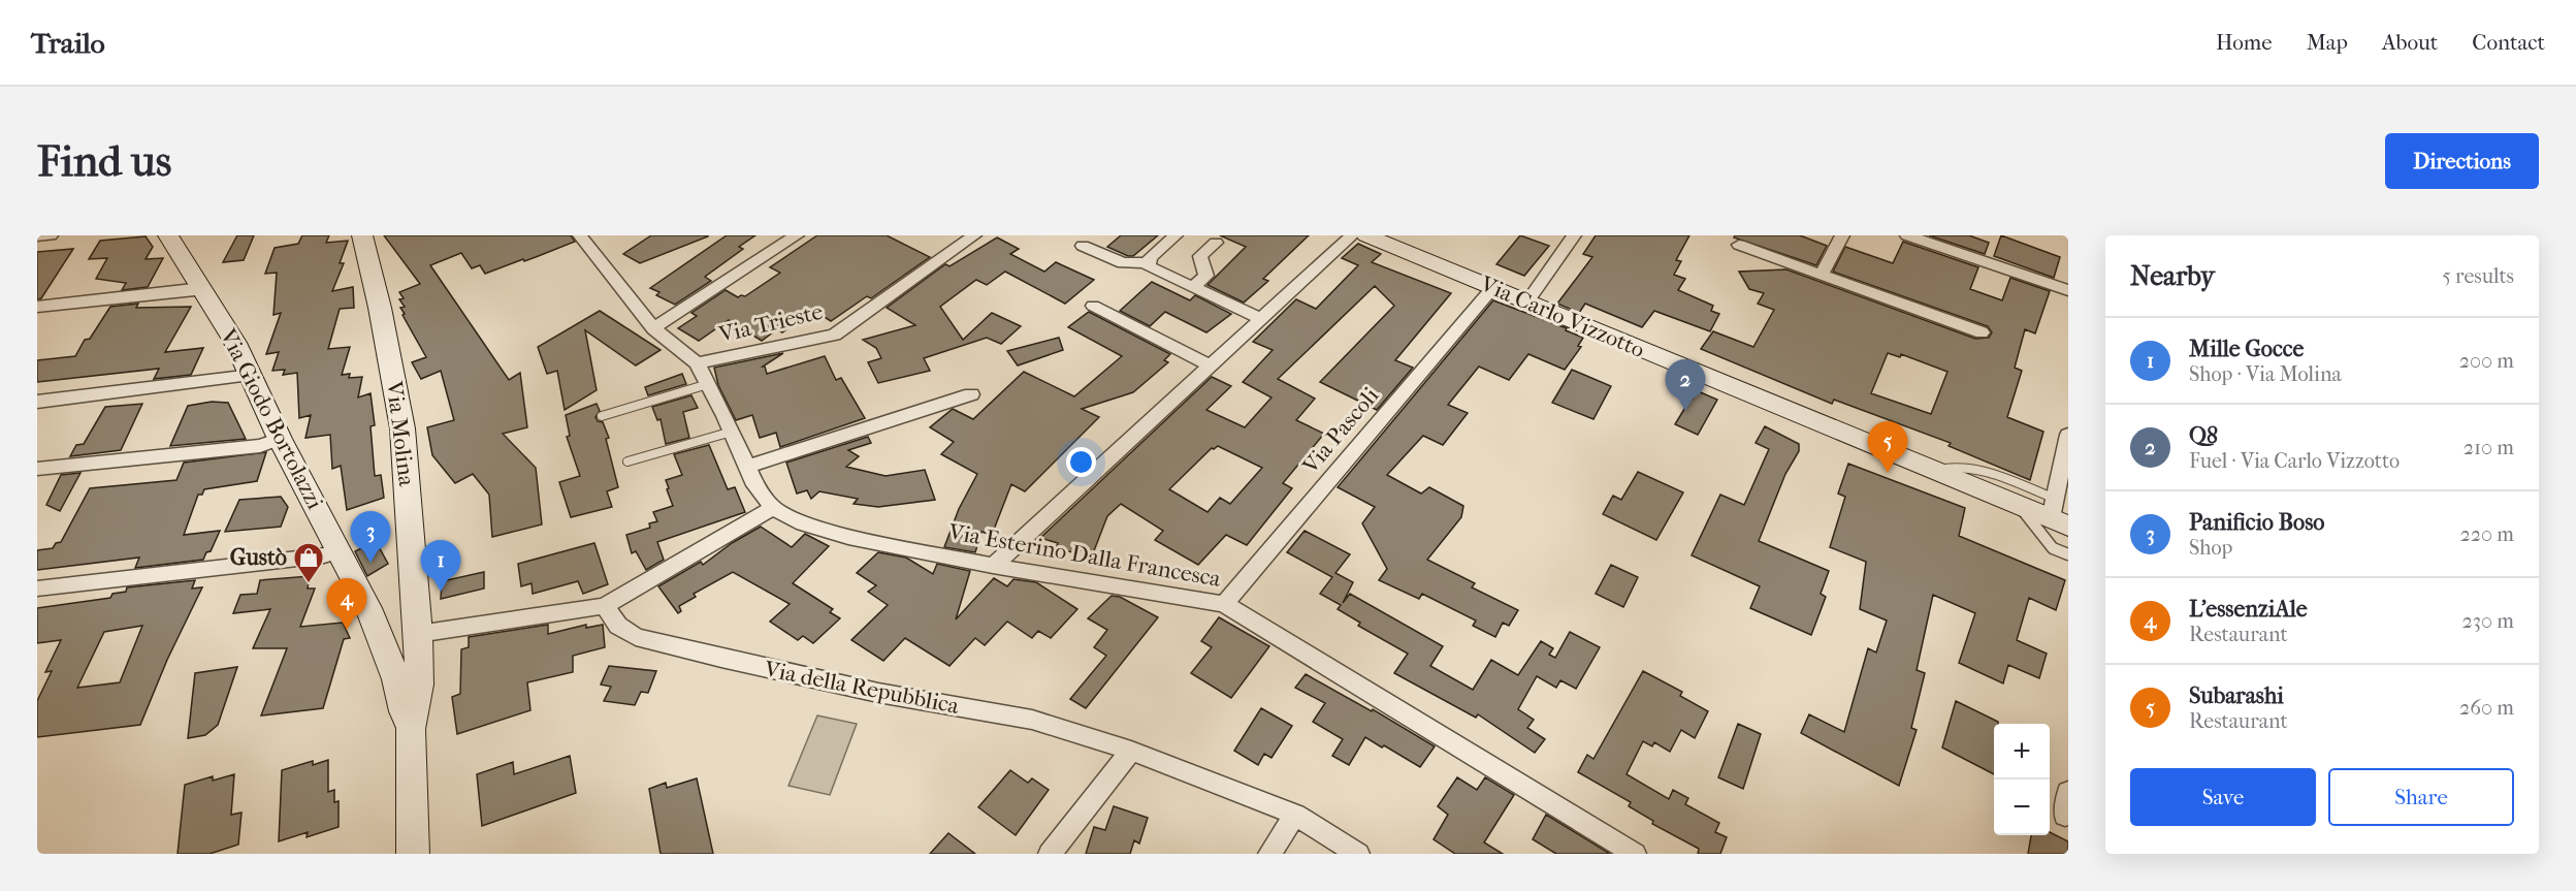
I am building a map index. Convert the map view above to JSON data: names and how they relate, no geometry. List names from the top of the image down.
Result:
{
  "streets": {
    "street": [
      "Via Carlo Vizzotto",
      "Via Trieste",
      "Via Giodo Bortolazzi",
      "Via Pascoli",
      "Via Molina",
      "Via Esterino Dalla Francesca",
      "Via della Repubblica"
    ]
  },
  "crossings": [
    ["Via Carlo Vizzotto", "Via Pascoli"],
    ["Via Trieste", "Via Esterino Dalla Francesca"],
    ["Via Giodo Bortolazzi", "Via Molina"],
    ["Via Pascoli", "Via Esterino Dalla Francesca"]
  ],
  "places": {
    "shop": ["Gustò"]
  },
  "page": {
    "header": "Trailo",
    "nav": [
      "Home",
      "Map",
      "About",
      "Contact"
    ],
    "buttons": [
      "Directions",
      ["Save", "Share"]
    ],
    "title": "Find us",
    "heading": ["Nearby", "5 results"],
    "list": [
      {
        "mark": "1",
        "name": "Mille Gocce",
        "note": "Shop · Via Molina",
        "value": "200 m"
      },
      {
        "mark": "2",
        "name": "Q8",
        "note": "Fuel · Via Carlo Vizzotto",
        "value": "210 m"
      },
      {
        "mark": "3",
        "name": "Panificio Boso",
        "note": "Shop",
        "value": "220 m"
      },
      {
        "mark": "4",
        "name": "L'essenziAle",
        "note": "Restaurant",
        "value": "230 m"
      },
      {
        "mark": "5",
        "name": "Subarashi",
        "note": "Restaurant",
        "value": "260 m"
      }
    ],
    "pins": [
      "2",
      "5",
      "3",
      "1",
      "4"
    ],
    "map_buttons": ["+", "−"]
  }
}
